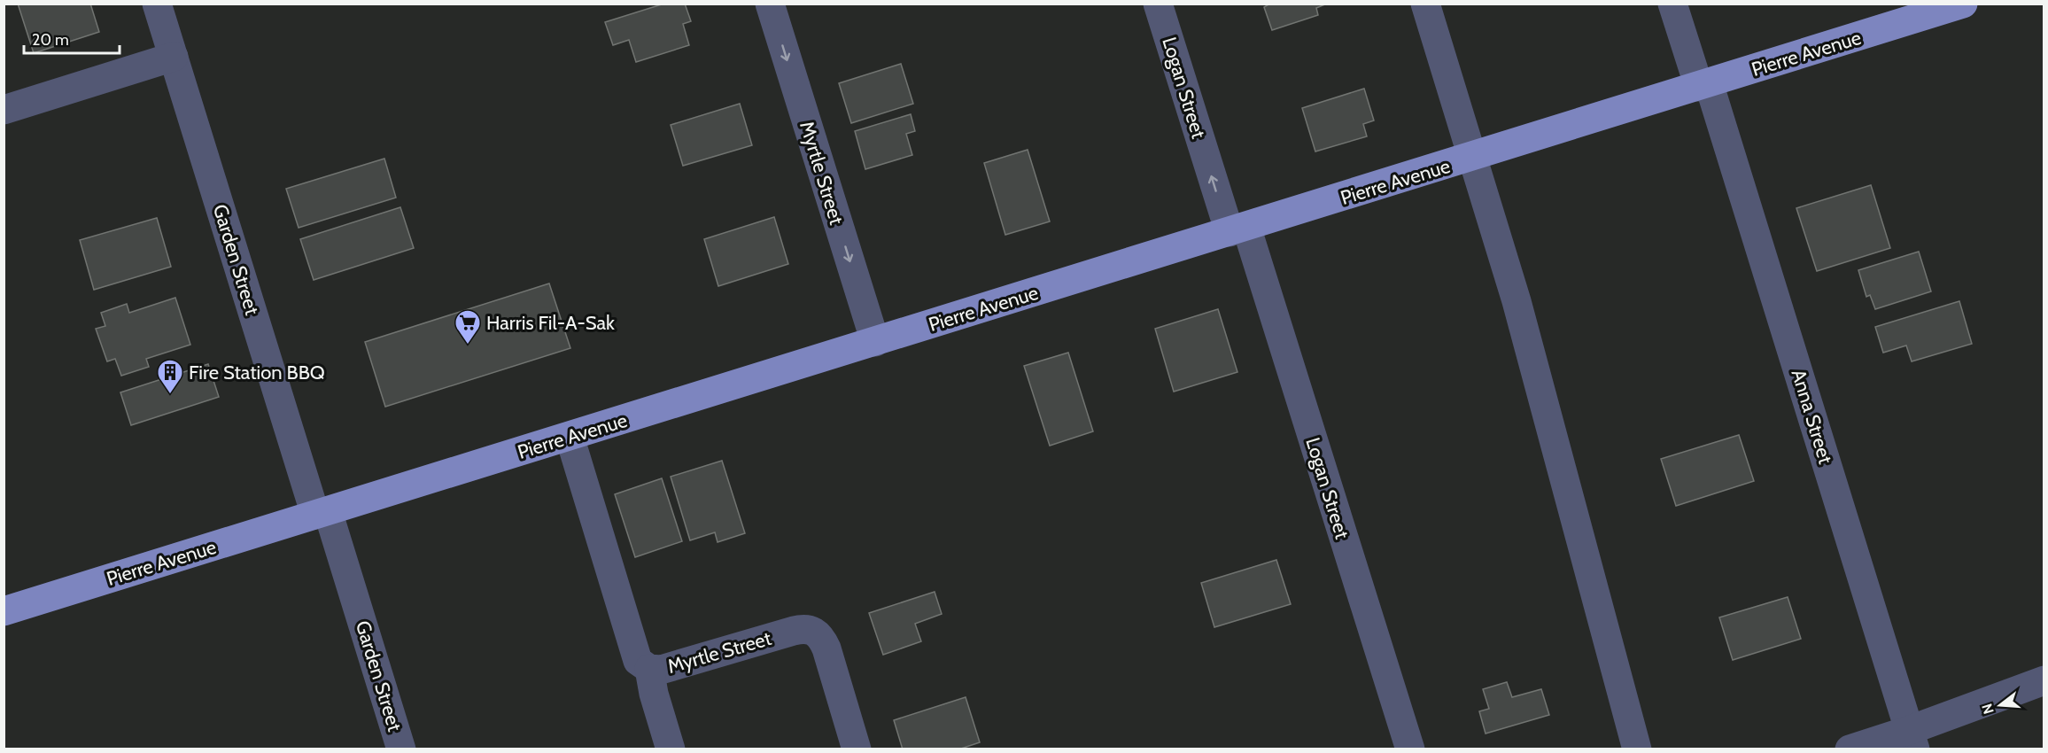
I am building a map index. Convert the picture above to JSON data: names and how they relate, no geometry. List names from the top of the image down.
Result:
{
  "streets": {
    "main road": ["Pierre Avenue"],
    "street": [
      "Logan Street",
      "Myrtle Street",
      "Garden Street",
      "Anna Street"
    ]
  },
  "crossings": [
    ["Pierre Avenue", "Logan Street"],
    ["Pierre Avenue", "Myrtle Street"],
    ["Pierre Avenue", "Garden Street"],
    ["Pierre Avenue", "Anna Street"]
  ],
  "one_way": ["Myrtle Street"],
  "places": {
    "supermarket": ["Harris Fil-A-Sak"],
    "building": ["Fire Station BBQ"]
  },
  "scale_bar": "20 m",
  "north": "left"
}
